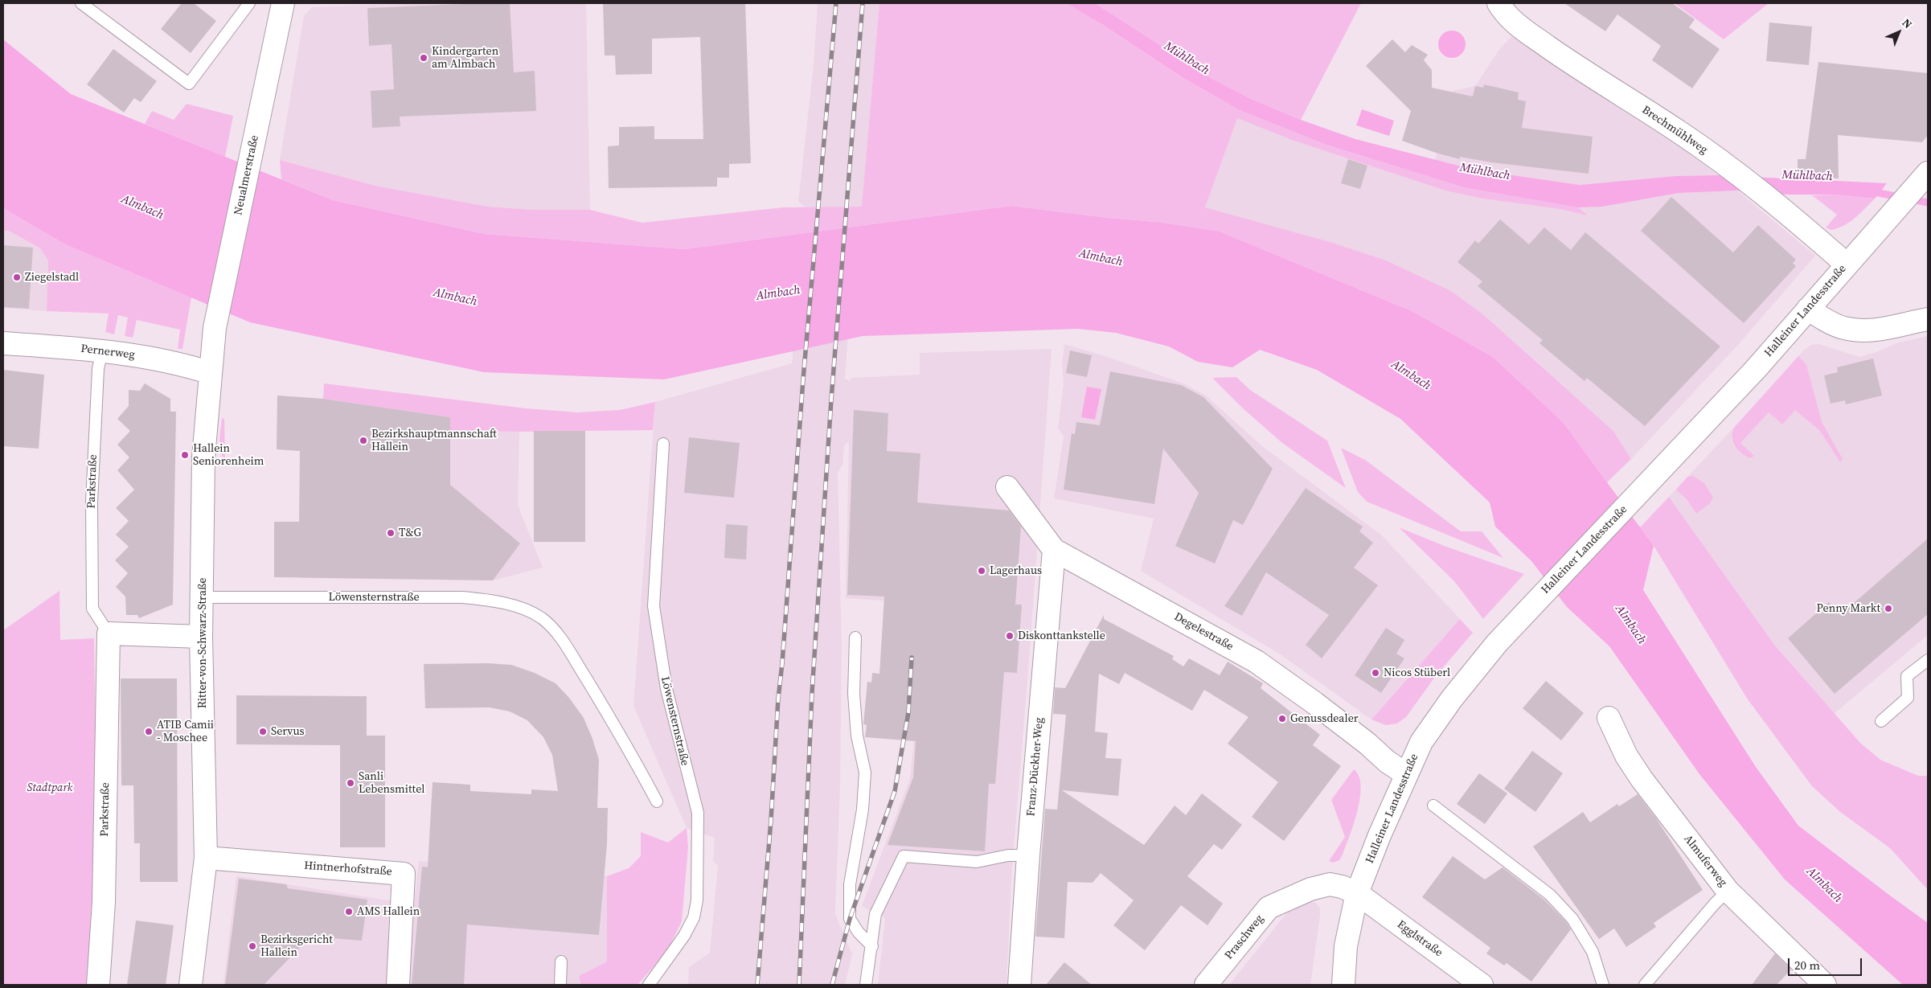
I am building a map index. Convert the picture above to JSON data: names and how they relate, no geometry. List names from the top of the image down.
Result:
{
  "streets": {
    "street": [
      "Brechmühlweg",
      "Neualmerstraße",
      "Halleiner Landesstraße",
      "Pernerweg",
      "Parkstraße",
      "Degelestraße",
      "Ritter-von-Schwarz-Straße",
      "Franz-Dückher-Weg",
      "Almuferweg",
      "Hintnerhofstraße",
      "Praschweg",
      "Egglstraße"
    ],
    "lane": ["Löwensternstraße"]
  },
  "crossings": [
    ["Brechmühlweg", "Halleiner Landesstraße"],
    ["Neualmerstraße", "Ritter-von-Schwarz-Straße"],
    ["Halleiner Landesstraße", "Degelestraße"],
    ["Halleiner Landesstraße", "Praschweg"],
    ["Halleiner Landesstraße", "Egglstraße"],
    ["Pernerweg", "Parkstraße"],
    ["Pernerweg", "Ritter-von-Schwarz-Straße"],
    ["Löwensternstraße", "Ritter-von-Schwarz-Straße"],
    ["Degelestraße", "Franz-Dückher-Weg"],
    ["Ritter-von-Schwarz-Straße", "Hintnerhofstraße"],
    ["Praschweg", "Egglstraße"]
  ],
  "water": ["Mühlbach", "Almbach"],
  "parks": ["Stadtpark"],
  "places": [
    "Kindergarten am Almbach",
    "Ziegelstadl",
    "Bezirkshauptmannschaft Hallein",
    "Hallein Seniorenheim",
    "T&G",
    "Lagerhaus",
    "Penny Markt",
    "Diskonttankstelle",
    "Nicos Stüberl",
    "Genussdealer",
    "ATIB Camii - Moschee",
    "Servus",
    "Sanli Lebensmittel",
    "AMS Hallein",
    "Bezirksgericht Hallein"
  ],
  "scale_bar": "20 m",
  "north": "top right"
}
